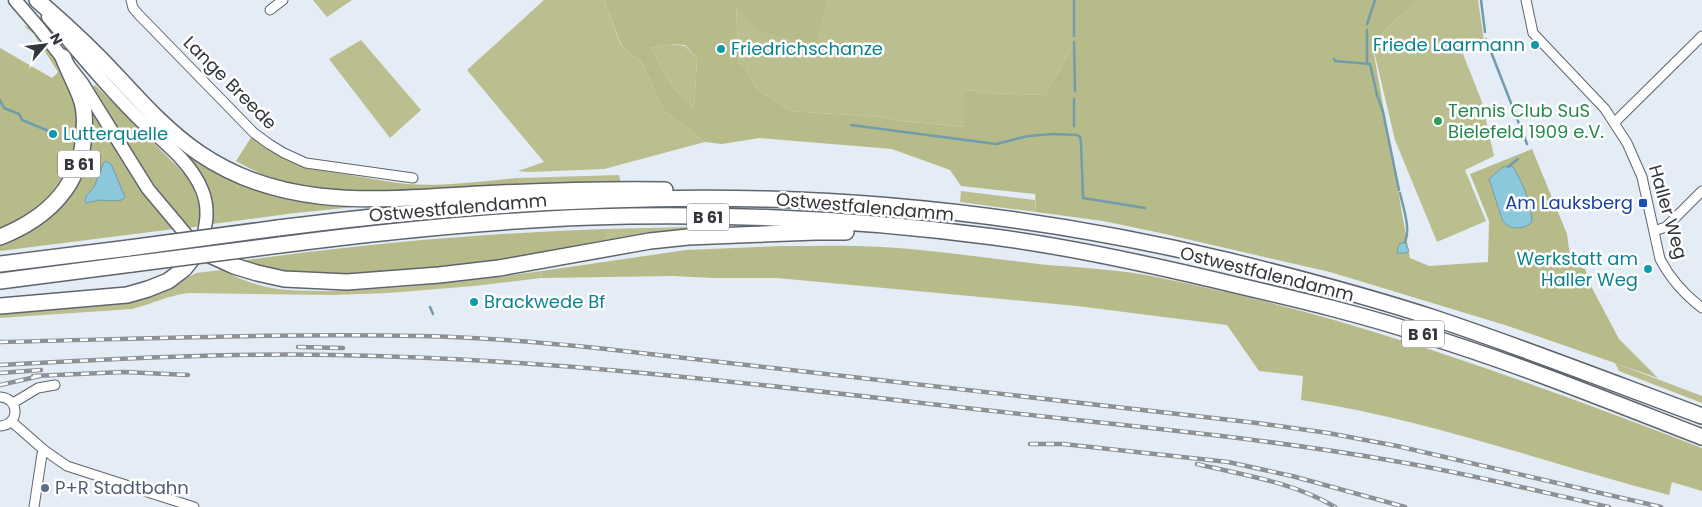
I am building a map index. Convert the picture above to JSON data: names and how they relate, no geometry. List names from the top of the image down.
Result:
{
  "streets": {
    "highway": ["B 61", "Ostwestfalendamm"],
    "street": ["Lange Breede", "Haller Weg"]
  },
  "crossings": [
    ["B 61", "Ostwestfalendamm"]
  ],
  "places": {
    "other": [
      "Friede Laarmann",
      "Friedrichschanze",
      "Tennis Club SuS Bielefeld 1909 e.V.",
      "Lutterquelle",
      "Werkstatt am Haller Weg",
      "Brackwede Bf",
      "P+R Stadtbahn"
    ],
    "transit": ["Am Lauksberg"]
  },
  "north": "top right"
}
